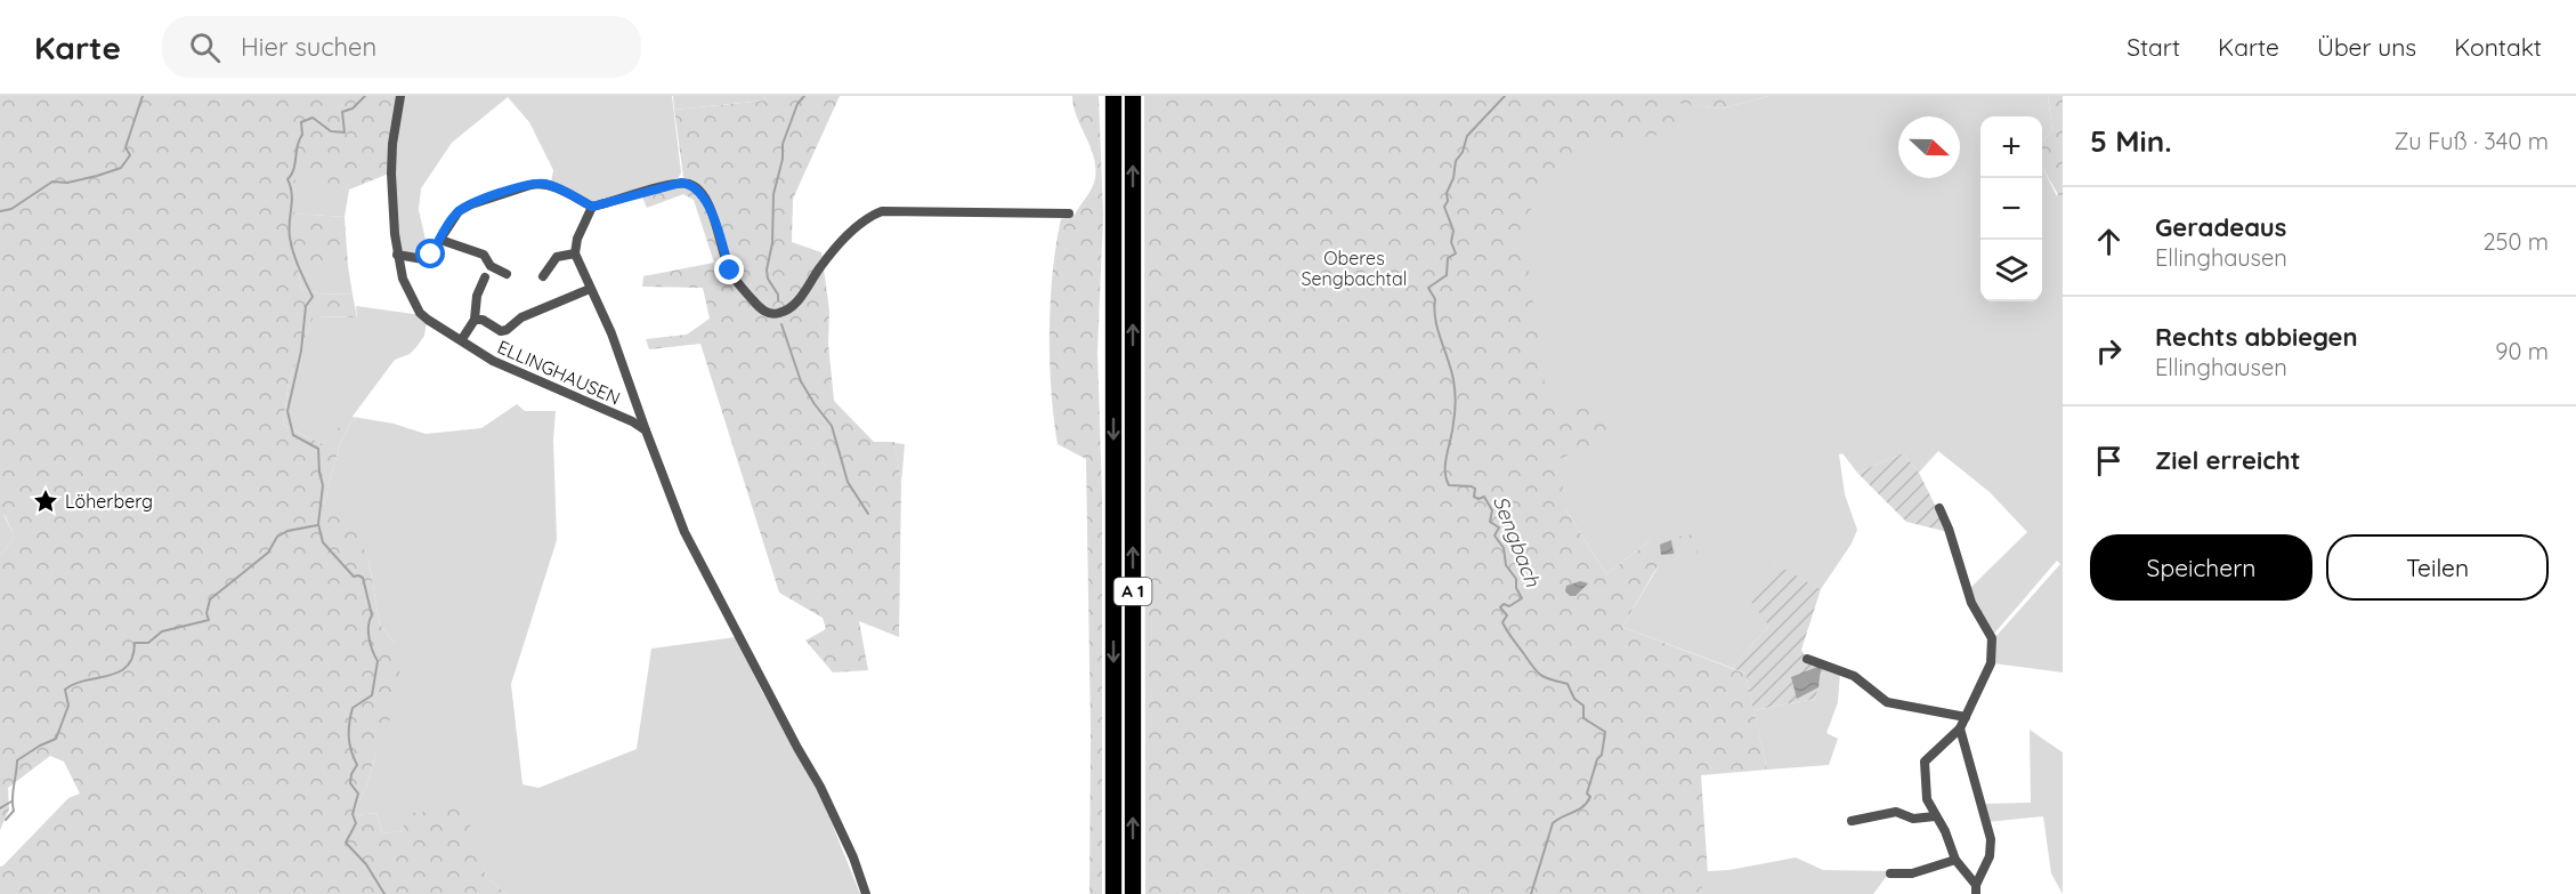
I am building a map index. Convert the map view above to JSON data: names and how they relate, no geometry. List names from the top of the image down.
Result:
{
  "streets": {
    "highway": ["A 1"],
    "street": ["ELLINGHAUSEN"]
  },
  "water": ["Sengbach"],
  "parks": ["Oberes Sengbachtal"],
  "places": {
    "place": ["Löherberg"]
  },
  "north": "right",
  "page": {
    "header": "Karte",
    "search": "Hier suchen",
    "nav": [
      "Start",
      "Karte",
      "Über uns",
      "Kontakt"
    ],
    "heading": ["5 Min.", "Zu Fuß · 340 m"],
    "map_buttons": ["+", "−"],
    "list": [
      ["Geradeaus", "Ellinghausen", "250 m"],
      ["Rechts abbiegen", "Ellinghausen", "90 m"],
      "Ziel erreicht"
    ],
    "buttons": ["Speichern", "Teilen"]
  }
}
